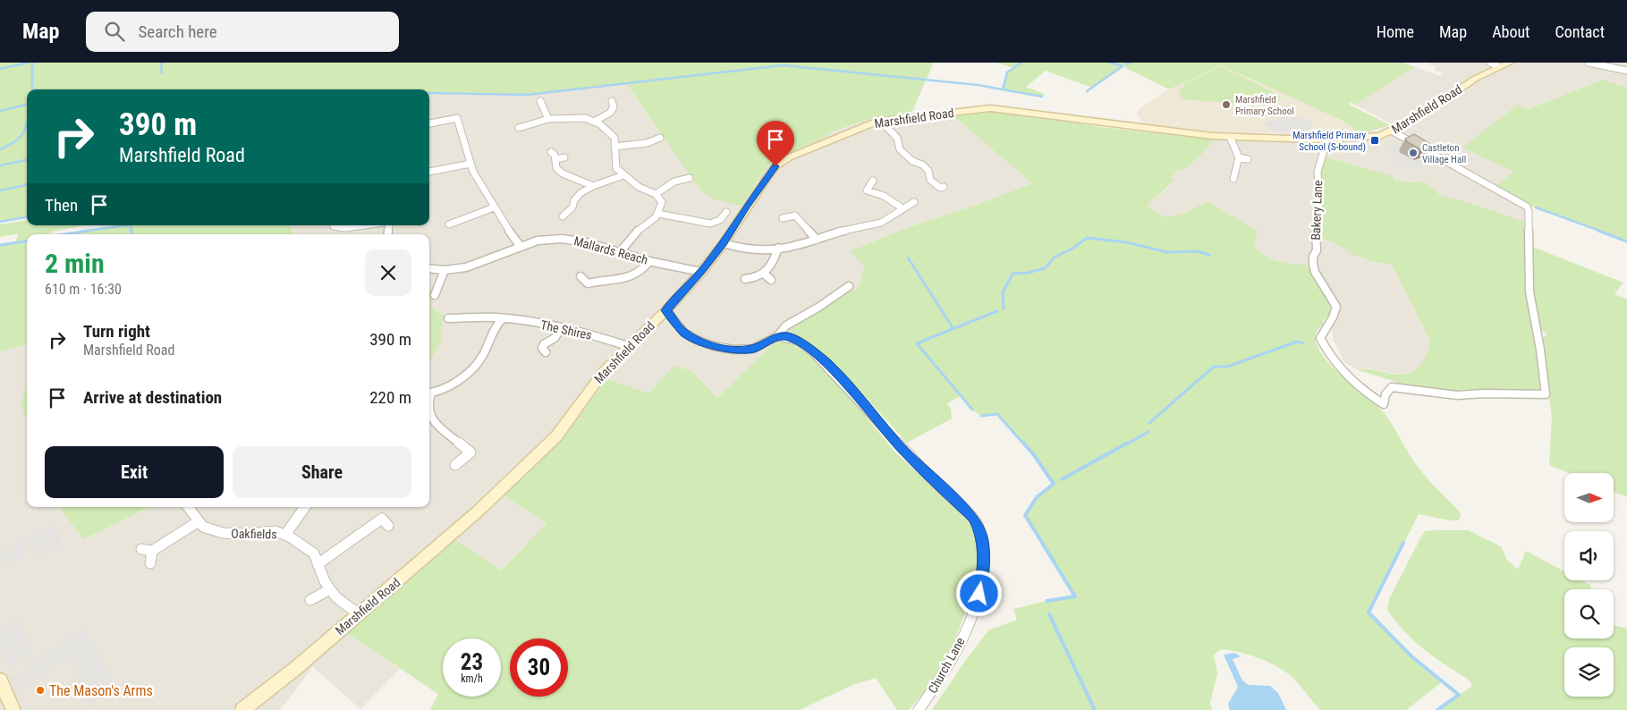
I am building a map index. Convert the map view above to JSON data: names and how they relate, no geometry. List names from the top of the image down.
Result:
{
  "streets": {
    "street": [
      "Marshfield Road",
      "Bakery Lane",
      "Mallards Reach",
      "The Shires",
      "Oakfields",
      "Church Lane"
    ]
  },
  "crossings": [
    ["Marshfield Road", "Bakery Lane"],
    ["Marshfield Road", "Mallards Reach"],
    ["Marshfield Road", "The Shires"],
    ["Marshfield Road", "Oakfields"]
  ],
  "places": {
    "other": ["Marshfield Primary School", "Castleton Village Hall", "The Mason's Arms"],
    "transit": ["Marshfield Primary School (S-bound)"]
  },
  "north": "right",
  "page": {
    "header": "Map",
    "search": "Search here",
    "nav": [
      "Home",
      "Map",
      "About",
      "Contact"
    ],
    "turn": ["390 m", "Marshfield Road"],
    "then": "Then",
    "heading": ["2 min", "610 m · 16:30"],
    "list": [
      {
        "name": "Turn right",
        "note": "Marshfield Road",
        "value": "390 m"
      },
      {
        "name": "Arrive at destination",
        "value": "220 m"
      }
    ],
    "buttons": ["Exit", "Share"],
    "speed": "23 km/h",
    "limit": "30"
  }
}
